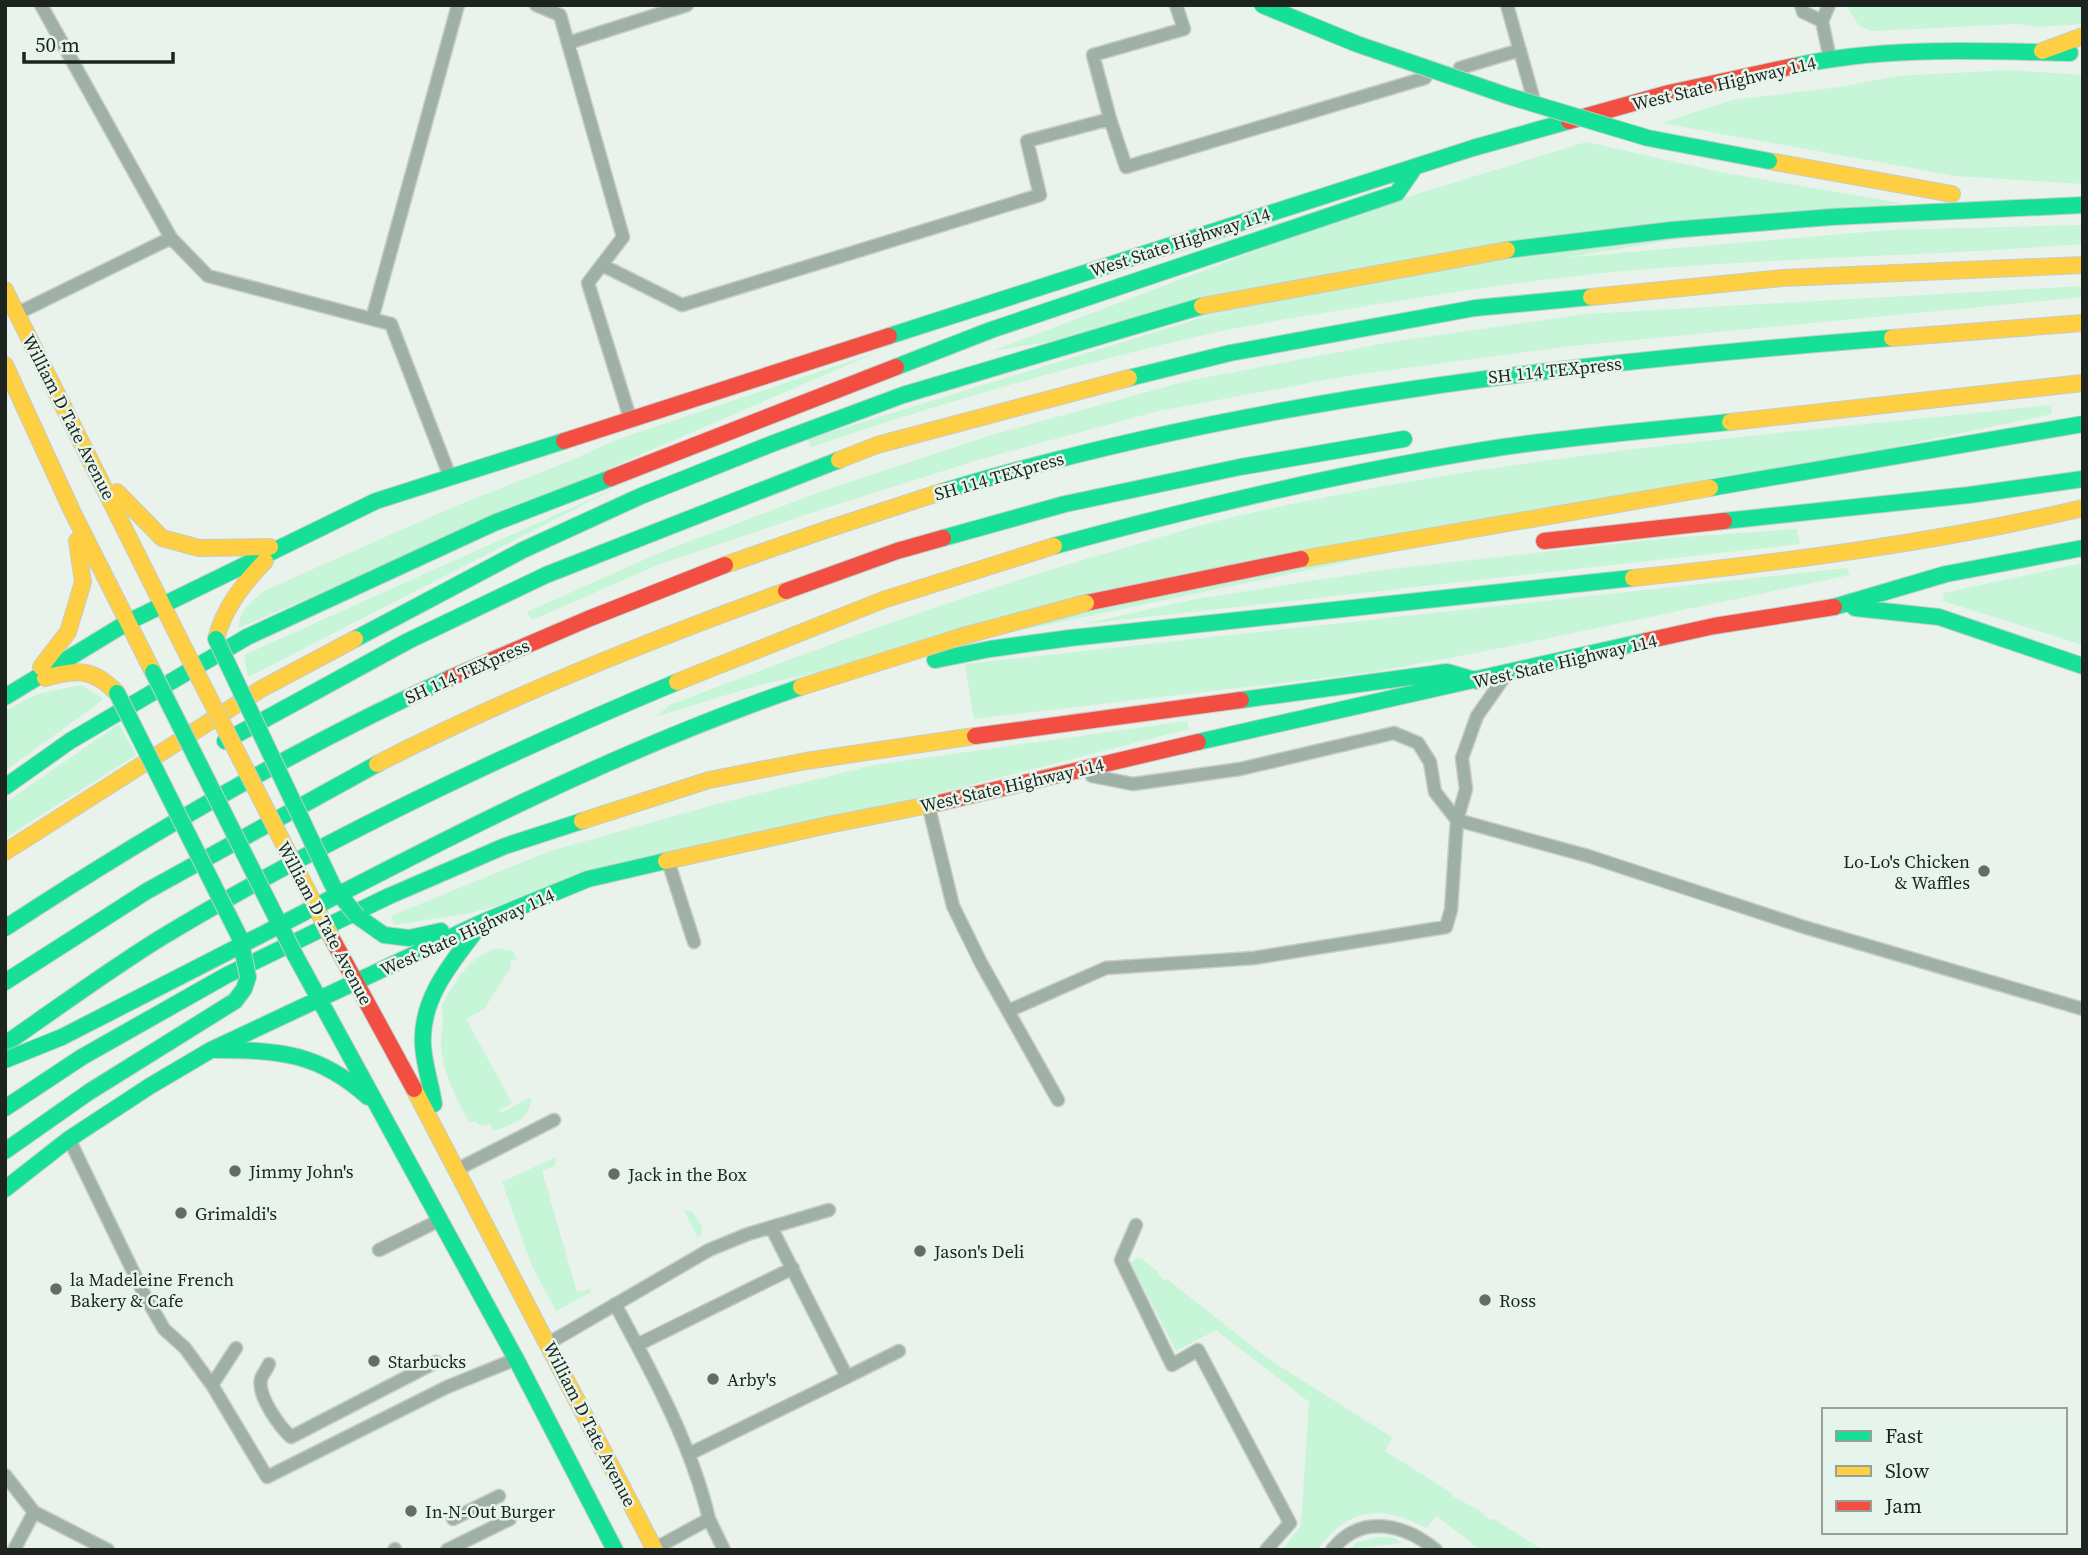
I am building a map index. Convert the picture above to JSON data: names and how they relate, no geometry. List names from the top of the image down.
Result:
{
  "streets": {
    "main road": ["West State Highway 114", "SH 114 TEXpress", "William D Tate Avenue"]
  },
  "crossings": [
    ["West State Highway 114", "William D Tate Avenue"]
  ],
  "places": [
    "Lo-Lo's Chicken & Waffles",
    "Jimmy John's",
    "Jack in the Box",
    "Grimaldi's",
    "Jason's Deli",
    "la Madeleine French Bakery & Cafe",
    "Ross",
    "Starbucks",
    "Arby's",
    "In-N-Out Burger"
  ],
  "legend": ["Fast", "Slow", "Jam"],
  "scale_bar": "50 m"
}
